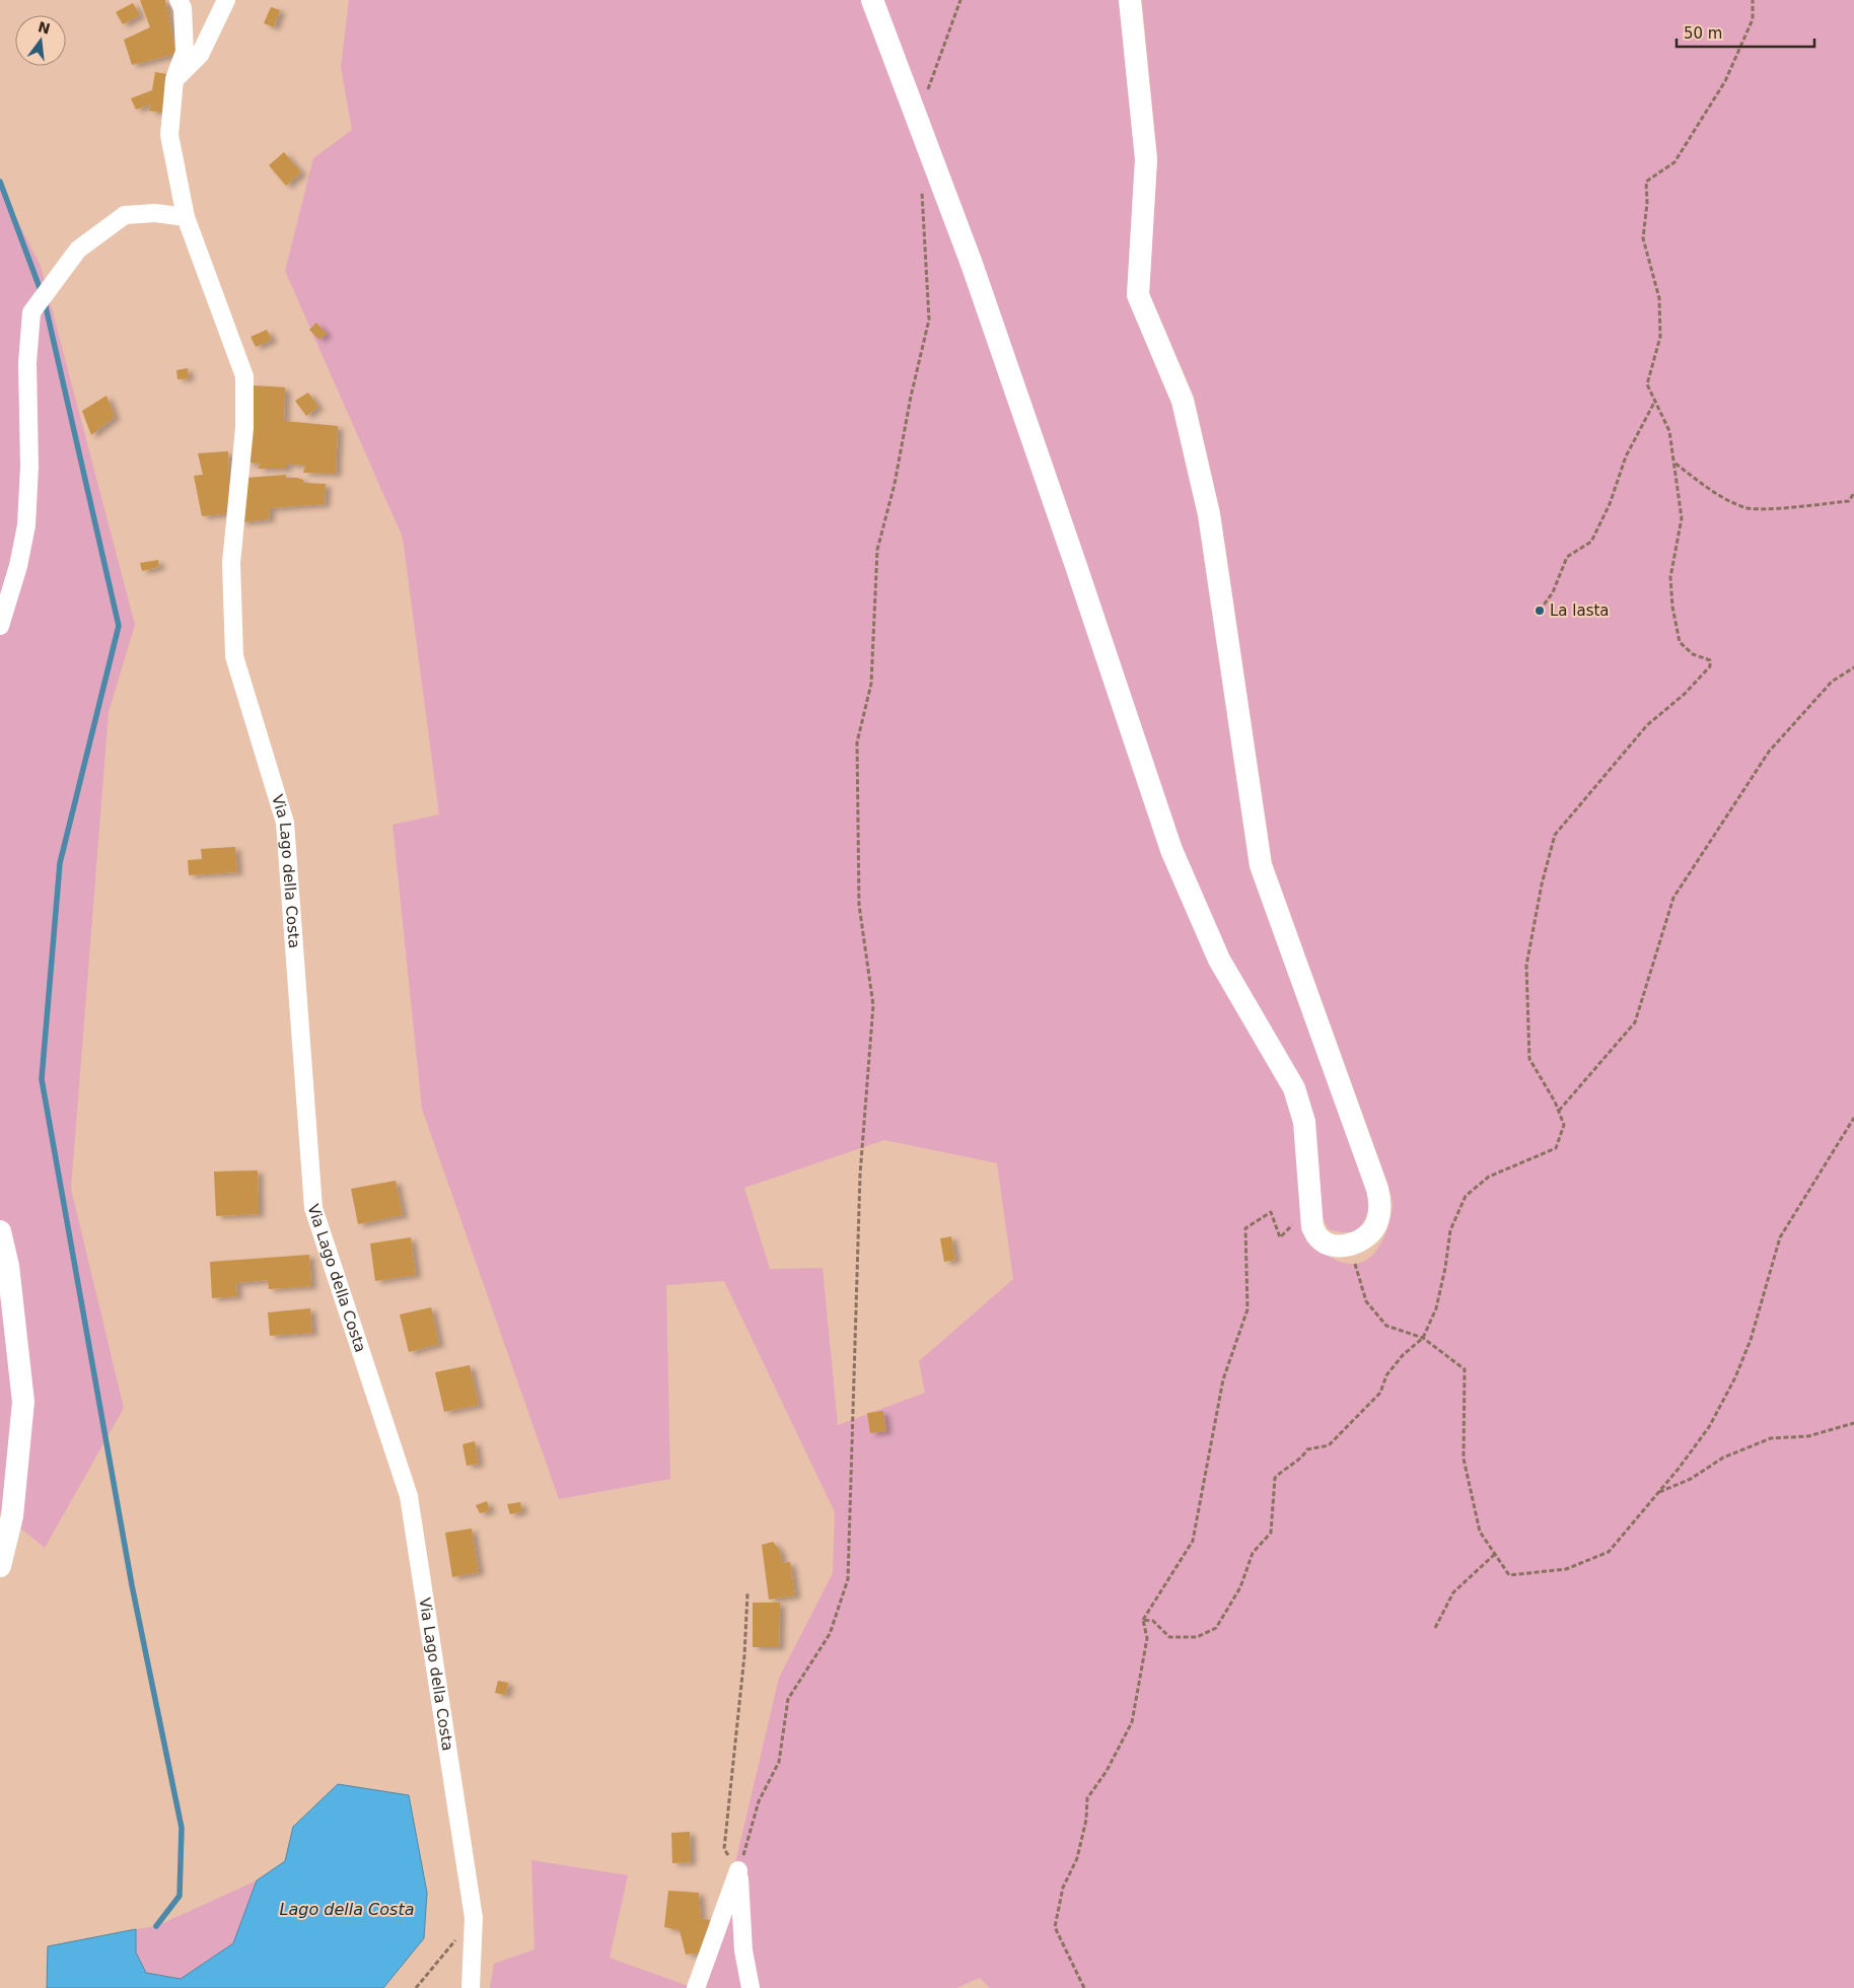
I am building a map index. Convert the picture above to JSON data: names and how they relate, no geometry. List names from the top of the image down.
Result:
{
  "streets": {
    "street": ["Via Lago della Costa"]
  },
  "water": ["Lago della Costa"],
  "places": ["La lasta"],
  "scale_bar": "50 m",
  "north": "top"
}
